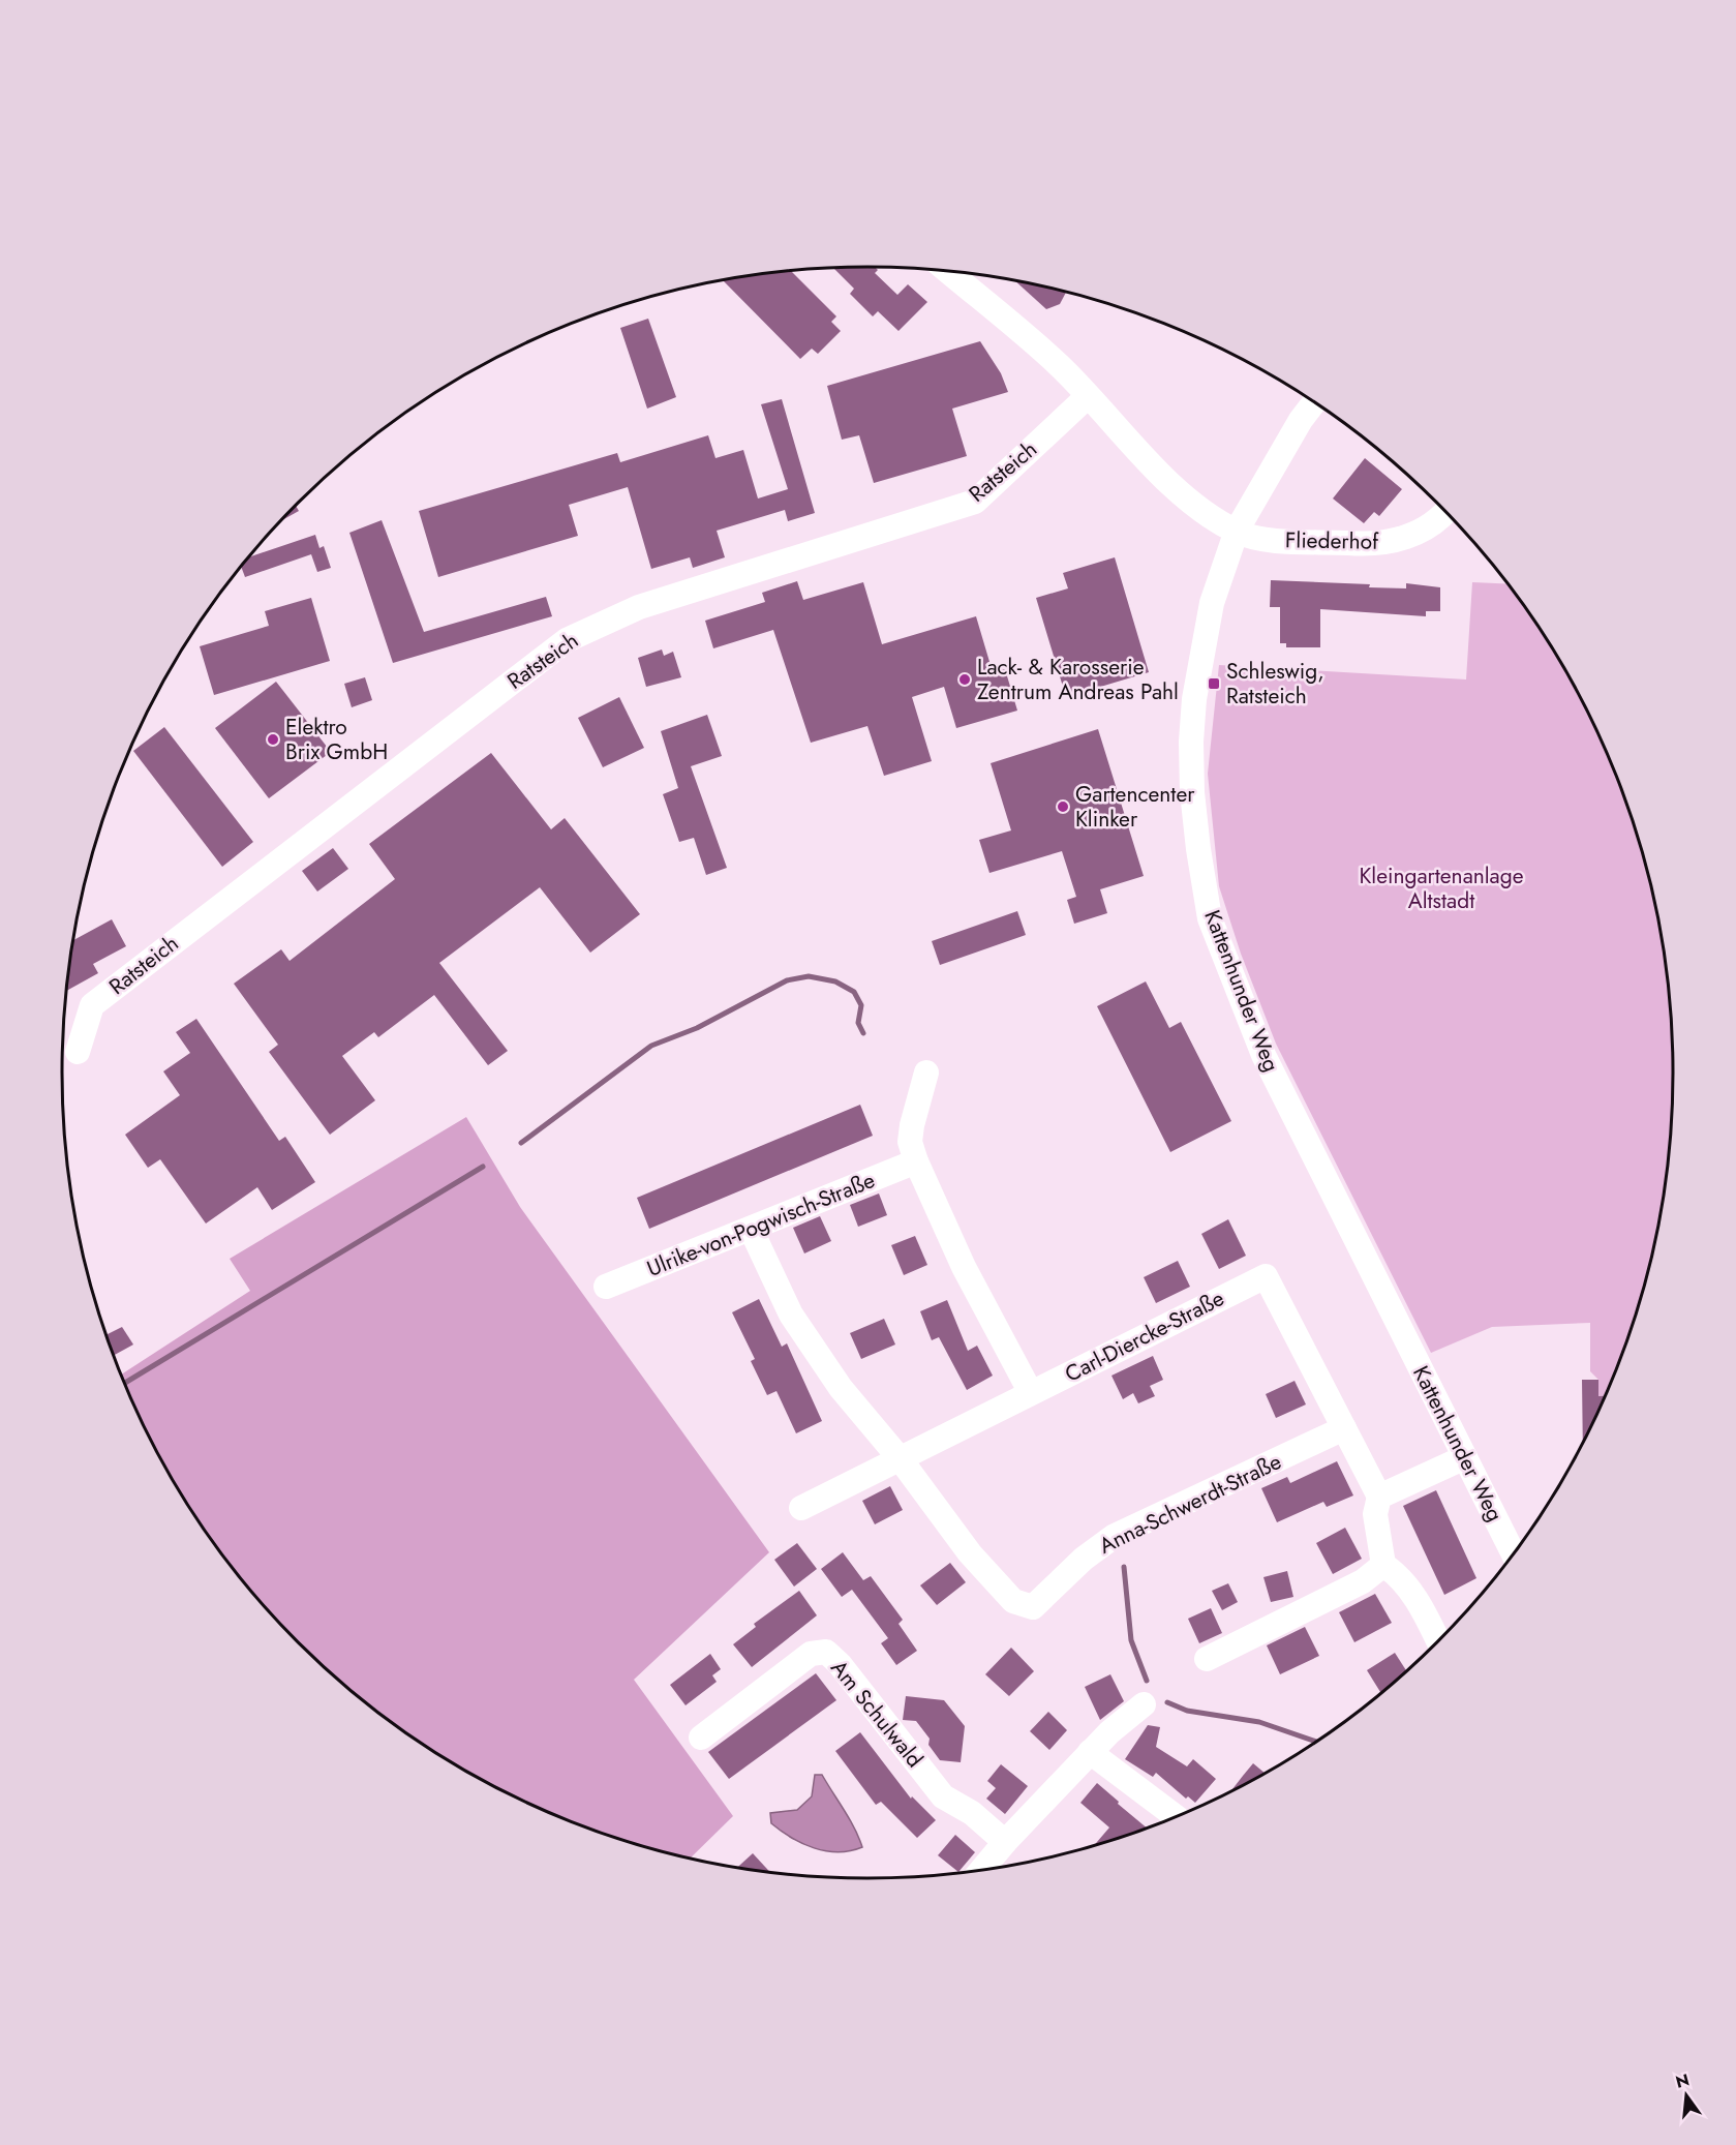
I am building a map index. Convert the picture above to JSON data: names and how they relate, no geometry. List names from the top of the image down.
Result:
{
  "streets": {
    "street": [
      "Ratsteich",
      "Fliederhof",
      "Kattenhunder Weg",
      "Ulrike-von-Pogwisch-Straße",
      "Carl-Diercke-Straße",
      "Anna-Schwerdt-Straße",
      "Am Schulwald"
    ]
  },
  "crossings": [
    ["Fliederhof", "Kattenhunder Weg"],
    ["Carl-Diercke-Straße", "Anna-Schwerdt-Straße"]
  ],
  "parks": ["Kleingartenanlage Altstadt"],
  "places": {
    "other": ["Lack- & Karosserie Zentrum Andreas Pahl", "Elektro Brix GmbH", "Gartencenter Klinker"],
    "transit": ["Schleswig, Ratsteich"]
  },
  "north": "top"
}
